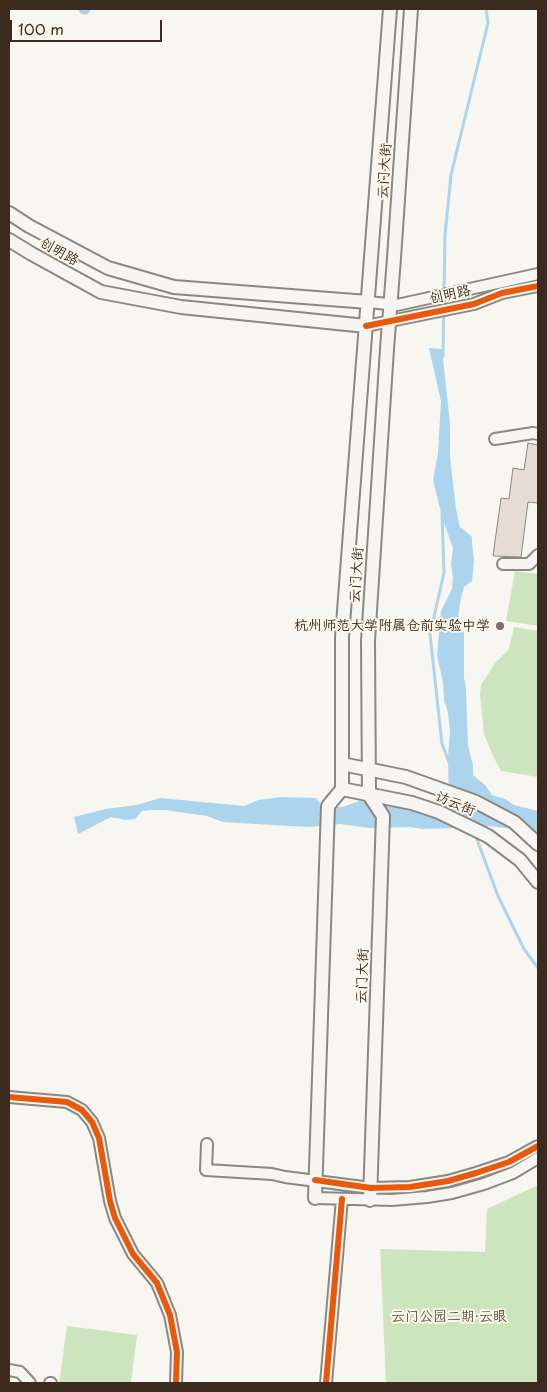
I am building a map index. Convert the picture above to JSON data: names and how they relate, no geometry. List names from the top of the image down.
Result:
{
  "streets": {
    "main road": ["云门大街", "创明路", "访云街"]
  },
  "crossings": [
    ["云门大街", "创明路"],
    ["云门大街", "访云街"]
  ],
  "parks": ["云门公园二期·云眼"],
  "places": ["杭州师范大学附属仓前实验中学"],
  "scale_bar": "100 m"
}
